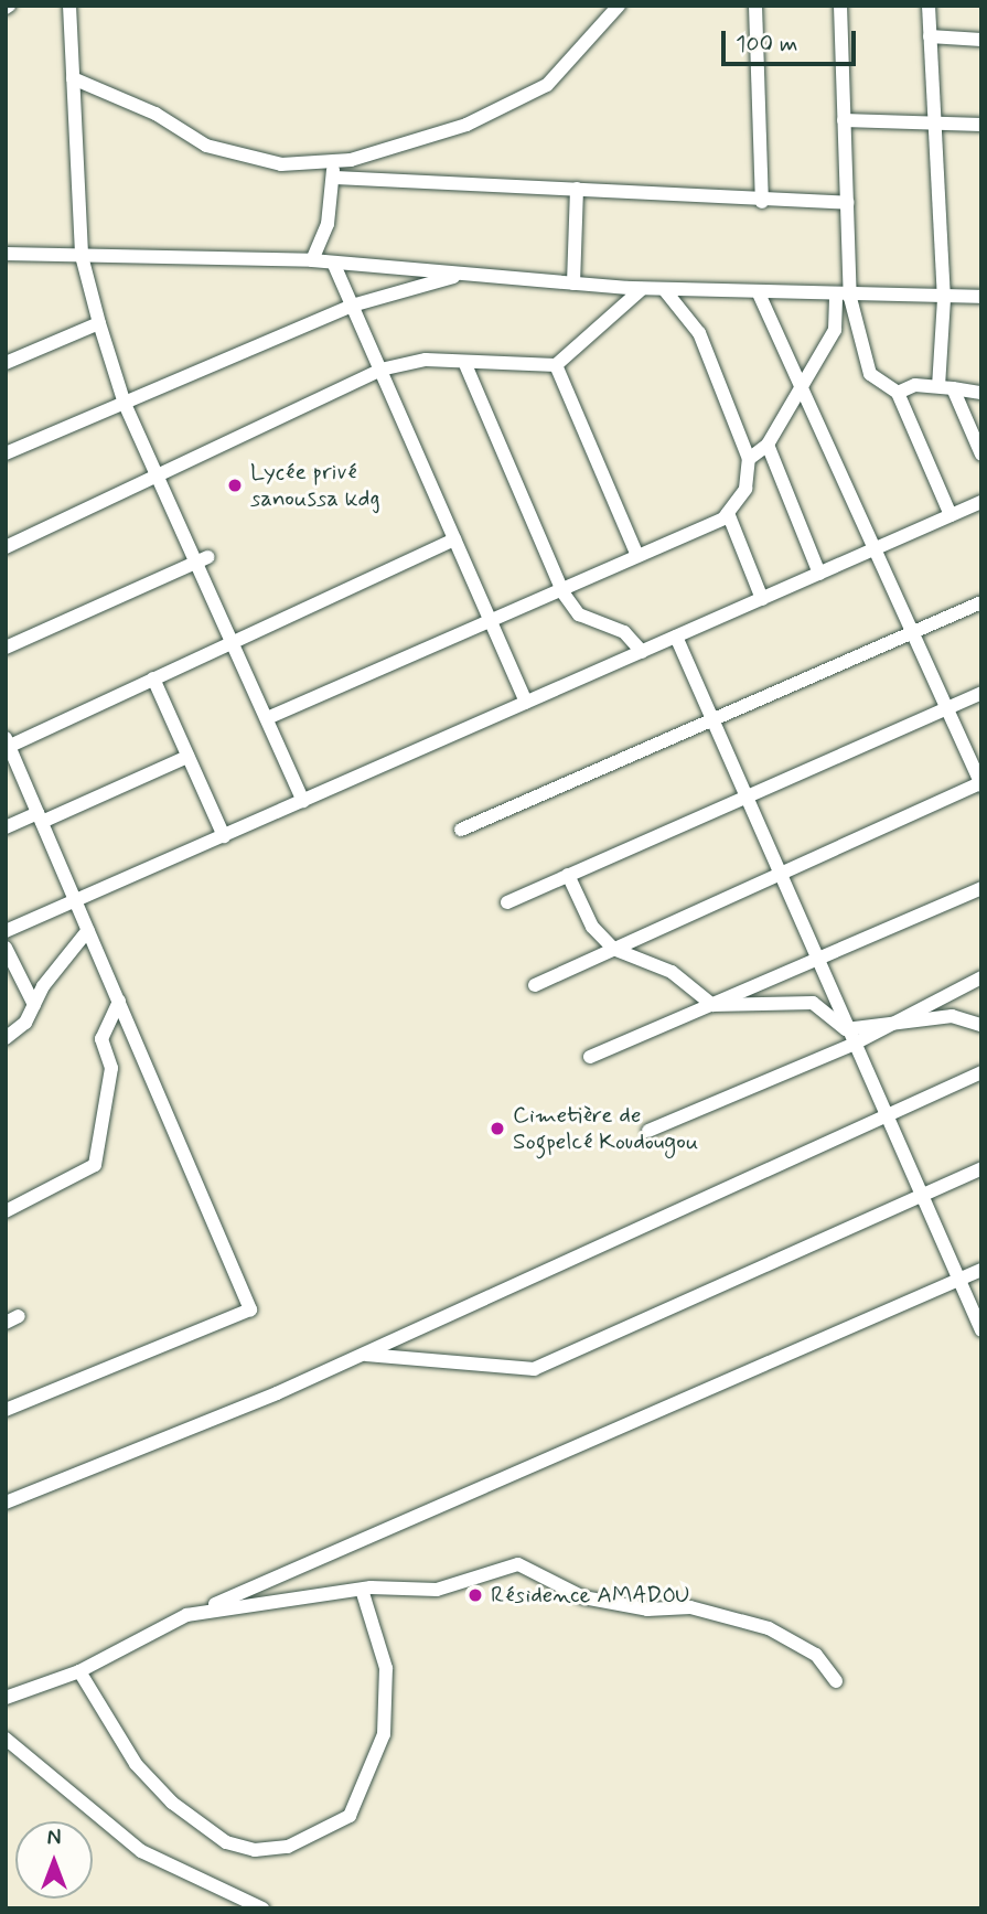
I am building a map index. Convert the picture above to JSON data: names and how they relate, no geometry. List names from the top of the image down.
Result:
{
  "places": ["Lycée privé sanoussa kdg", "Cimetière de Sogpelcé Koudougou", "Résidence AMADOU"],
  "scale_bar": "100 m",
  "north": "top"
}
